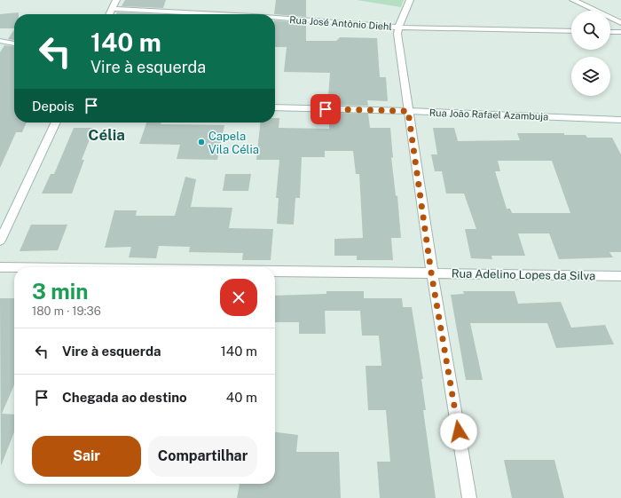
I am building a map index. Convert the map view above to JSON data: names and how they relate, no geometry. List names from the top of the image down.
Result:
{
  "streets": {
    "street": ["Rua José Antônio Diehl", "Rua João Rafael Azambuja", "Rua Adelino Lopes da Silva"]
  },
  "districts": ["Célia"],
  "places": ["Capela Vila Célia"],
  "page": {
    "turn": ["140 m", "Vire à esquerda"],
    "then": "Depois",
    "heading": ["3 min", "180 m · 19:36"],
    "list": [
      {
        "name": "Vire à esquerda",
        "value": "140 m"
      },
      {
        "name": "Chegada ao destino",
        "value": "40 m"
      }
    ],
    "buttons": ["Sair", "Compartilhar"]
  }
}
